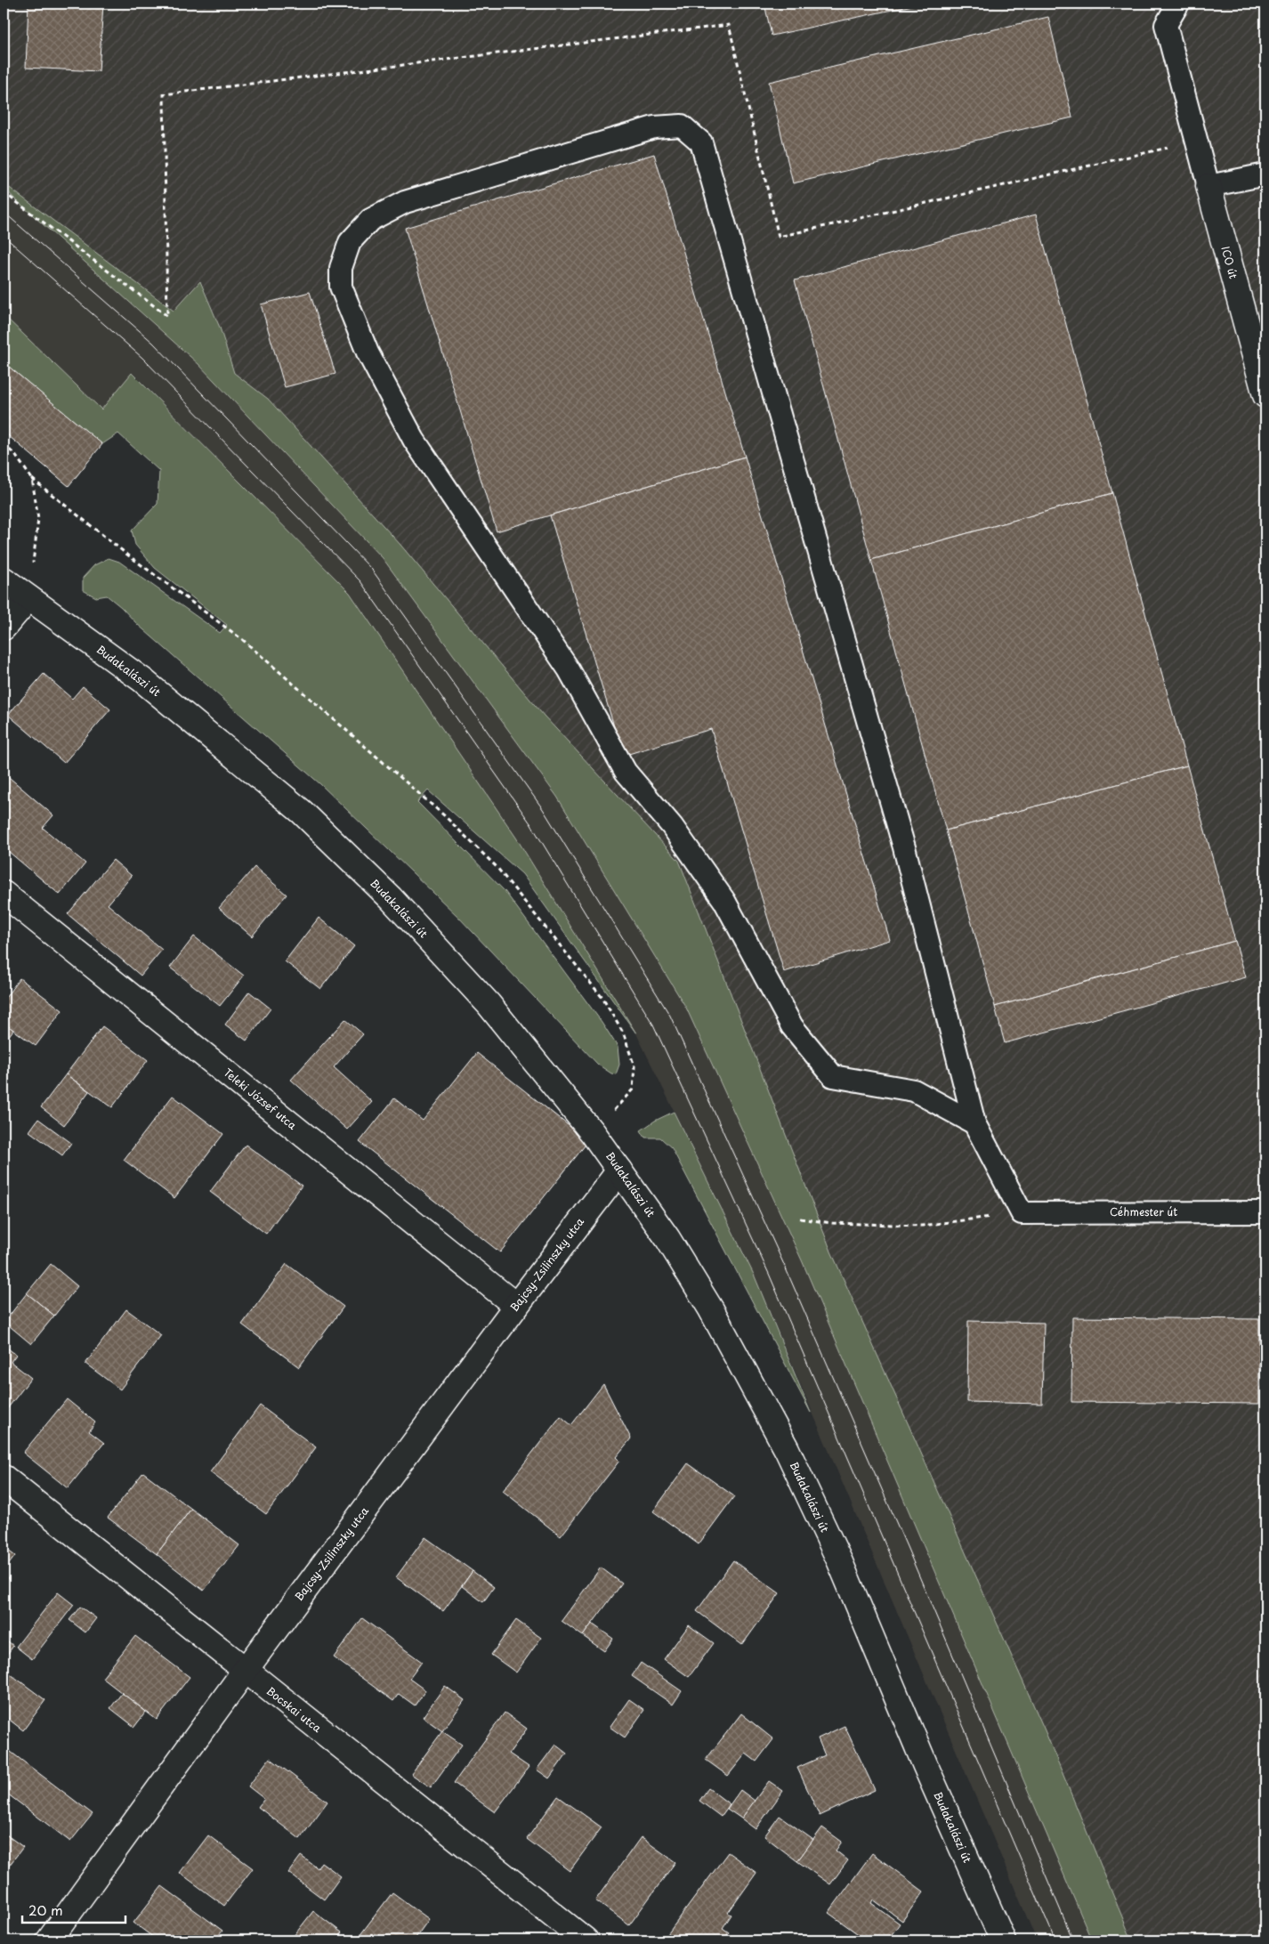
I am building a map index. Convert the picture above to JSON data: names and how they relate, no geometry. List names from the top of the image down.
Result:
{
  "streets": {
    "street": [
      "ICO út",
      "Budakalászi út",
      "Teleki József utca",
      "Bajcsy-Zsilinszky utca",
      "Bocskai utca"
    ],
    "lane": ["Céhmester út"]
  },
  "crossings": [
    ["Budakalászi út", "Bajcsy-Zsilinszky utca"],
    ["Teleki József utca", "Bajcsy-Zsilinszky utca"],
    ["Bajcsy-Zsilinszky utca", "Bocskai utca"]
  ],
  "scale_bar": "20 m"
}
